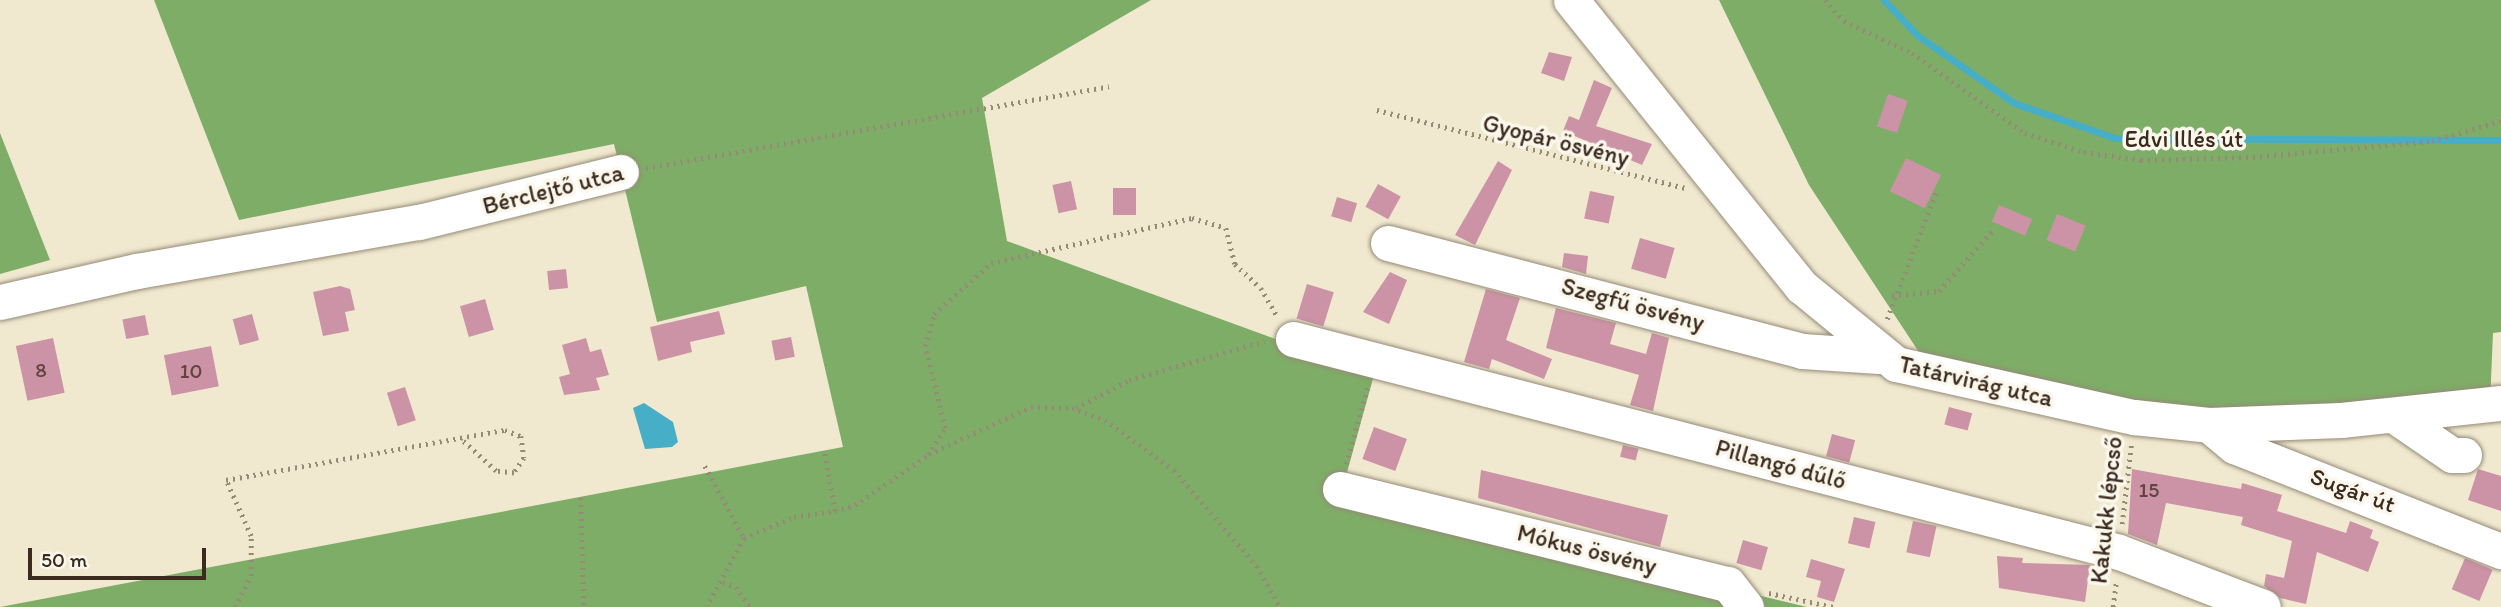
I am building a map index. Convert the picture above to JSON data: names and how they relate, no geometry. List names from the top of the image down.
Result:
{
  "streets": {
    "street": [
      "Bérclejtő utca",
      "Szegfű ösvény",
      "Tatárvirág utca",
      "Pillangó dűlő",
      "Sugár út",
      "Mókus ösvény"
    ],
    "path": ["Edvi Illés út", "Gyopár ösvény", "Kakukk lépcső"]
  },
  "crossings": [
    ["Gyopár ösvény", "Tatárvirág utca"],
    ["Szegfű ösvény", "Tatárvirág utca"],
    ["Tatárvirág utca", "Sugár út"],
    ["Tatárvirág utca", "Kakukk lépcső"],
    ["Pillangó dűlő", "Kakukk lépcső"]
  ],
  "house_numbers": ["8", "10", "15"],
  "scale_bar": "50 m"
}
